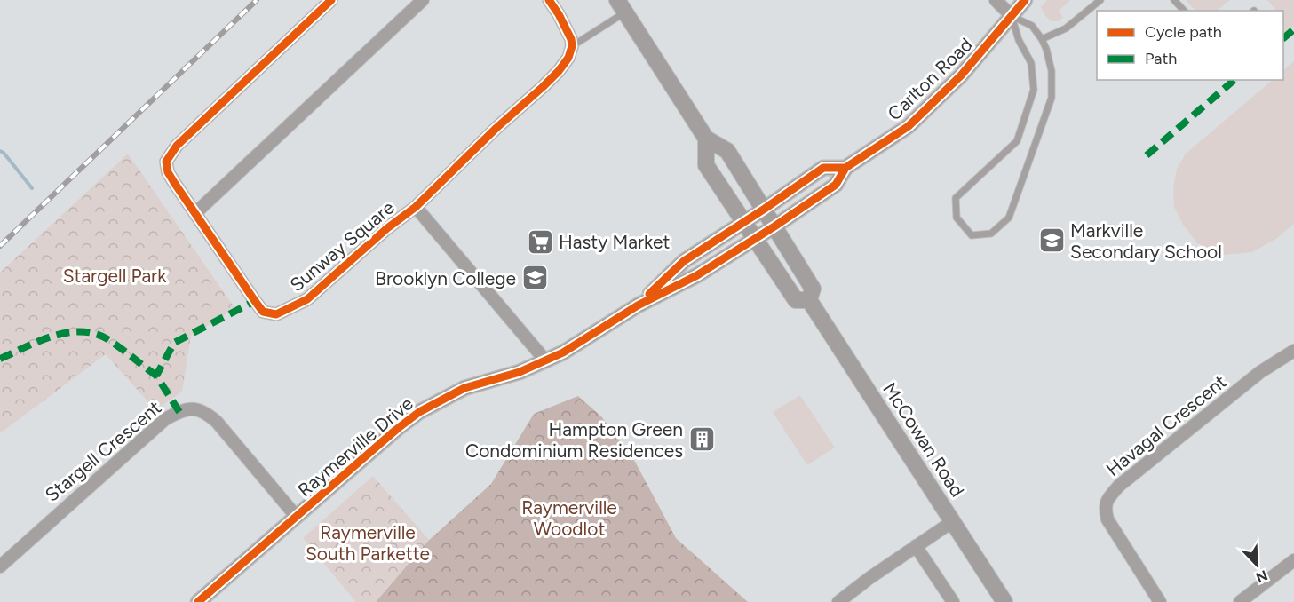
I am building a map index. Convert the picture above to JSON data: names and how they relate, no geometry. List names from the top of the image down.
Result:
{
  "streets": {
    "main road": ["McCowan Road"],
    "street": [
      "Carlton Road",
      "Sunway Square",
      "Havagal Crescent",
      "Raymerville Drive",
      "Stargell Crescent"
    ]
  },
  "crossings": [
    ["Carlton Road", "McCowan Road"],
    ["Carlton Road", "Raymerville Drive"],
    ["Sunway Square", "Raymerville Drive"],
    ["McCowan Road", "Raymerville Drive"],
    ["Raymerville Drive", "Stargell Crescent"]
  ],
  "parks": ["Stargell Park", "Raymerville Woodlot", "Raymerville South Parkette"],
  "places": {
    "school or university": ["Markville Secondary School", "Brooklyn College"],
    "supermarket": ["Hasty Market"],
    "building": ["Hampton Green Condominium Residences"]
  },
  "legend": ["Cycle path", "Path"],
  "north": "bottom right"
}
